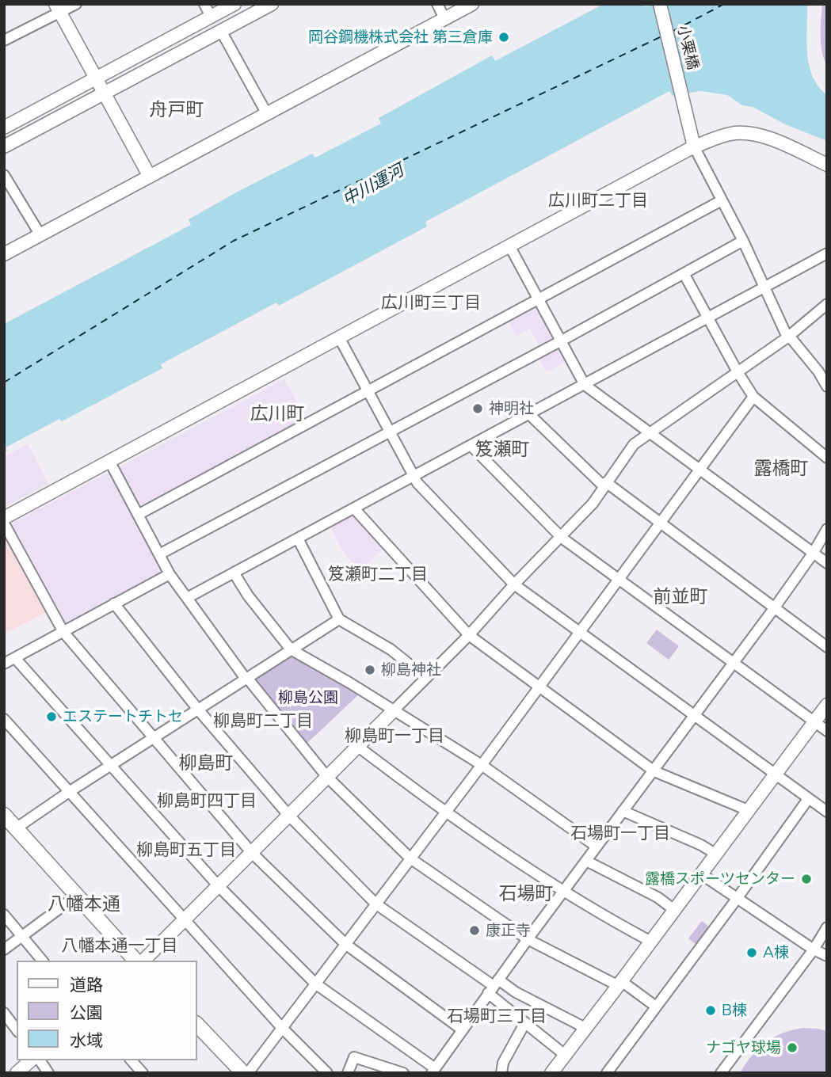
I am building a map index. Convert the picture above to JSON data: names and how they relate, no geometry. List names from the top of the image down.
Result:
{
  "streets": {
    "street": ["小栗橋"]
  },
  "districts": [
    "舟戸町",
    "広川町二丁目",
    "広川町三丁目",
    "広川町",
    "笈瀬町",
    "露橋町",
    "笈瀬町二丁目",
    "前並町",
    "柳島町二丁目",
    "柳島町一丁目",
    "柳島町",
    "柳島町四丁目",
    "石場町一丁目",
    "柳島町五丁目",
    "石場町",
    "八幡本通",
    "八幡本通一丁目",
    "石場町三丁目"
  ],
  "water": ["中川運河"],
  "parks": ["柳島公園"],
  "places": [
    "岡谷鋼機株式会社 第三倉庫",
    "神明社",
    "柳島神社",
    "エステートチトセ",
    "露橋スポーツセンター",
    "康正寺",
    "A棟",
    "B棟",
    "ナゴヤ球場"
  ],
  "legend": ["道路", "公園", "水域"]
}
